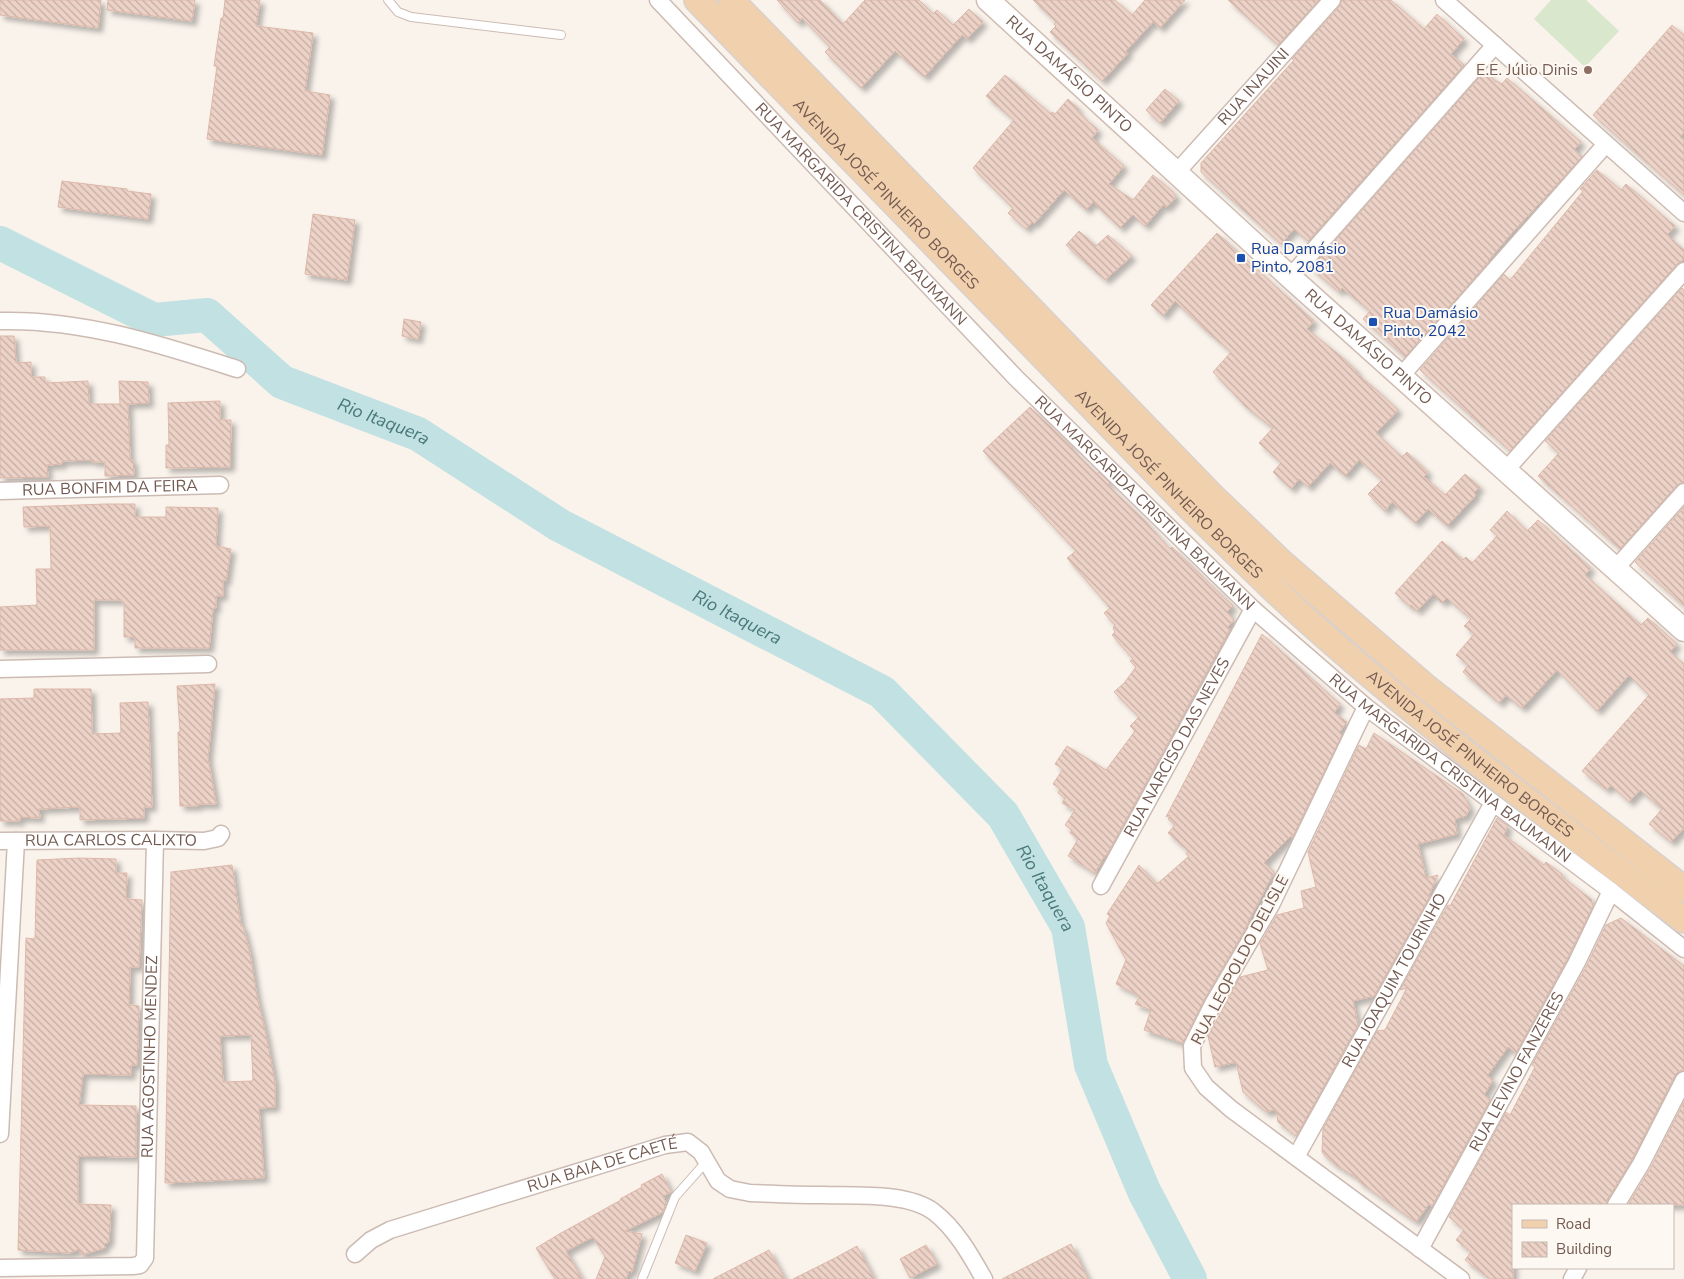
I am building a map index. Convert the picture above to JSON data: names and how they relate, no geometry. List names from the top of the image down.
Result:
{
  "streets": {
    "main road": ["AVENIDA JOSÉ PINHEIRO BORGES"],
    "street": [
      "RUA DAMÁSIO PINTO",
      "RUA INAUINI",
      "RUA MARGARIDA CRISTINA BAUMANN",
      "RUA BONFIM DA FEIRA",
      "RUA NARCISO DAS NEVES",
      "RUA CARLOS CALIXTO",
      "RUA LEOPOLDO DELISLE",
      "RUA JOAQUIM TOURINHO",
      "RUA AGOSTINHO MENDEZ",
      "RUA LEVINO FANZERES",
      "RUA BAIA DE CAETÉ"
    ]
  },
  "crossings": [
    ["RUA DAMÁSIO PINTO", "RUA INAUINI"],
    ["RUA MARGARIDA CRISTINA BAUMANN", "RUA NARCISO DAS NEVES"],
    ["RUA MARGARIDA CRISTINA BAUMANN", "RUA LEOPOLDO DELISLE"],
    ["RUA MARGARIDA CRISTINA BAUMANN", "RUA JOAQUIM TOURINHO"],
    ["RUA MARGARIDA CRISTINA BAUMANN", "RUA LEVINO FANZERES"],
    ["RUA CARLOS CALIXTO", "RUA AGOSTINHO MENDEZ"],
    ["RUA LEOPOLDO DELISLE", "RUA JOAQUIM TOURINHO"],
    ["RUA LEOPOLDO DELISLE", "RUA LEVINO FANZERES"]
  ],
  "water": ["Rio Itaquera"],
  "places": {
    "other": ["E.E. Júlio Dinis"],
    "transit": ["Rua Damásio Pinto, 2081", "Rua Damásio Pinto, 2042"]
  },
  "legend": ["Road", "Building"]
}
